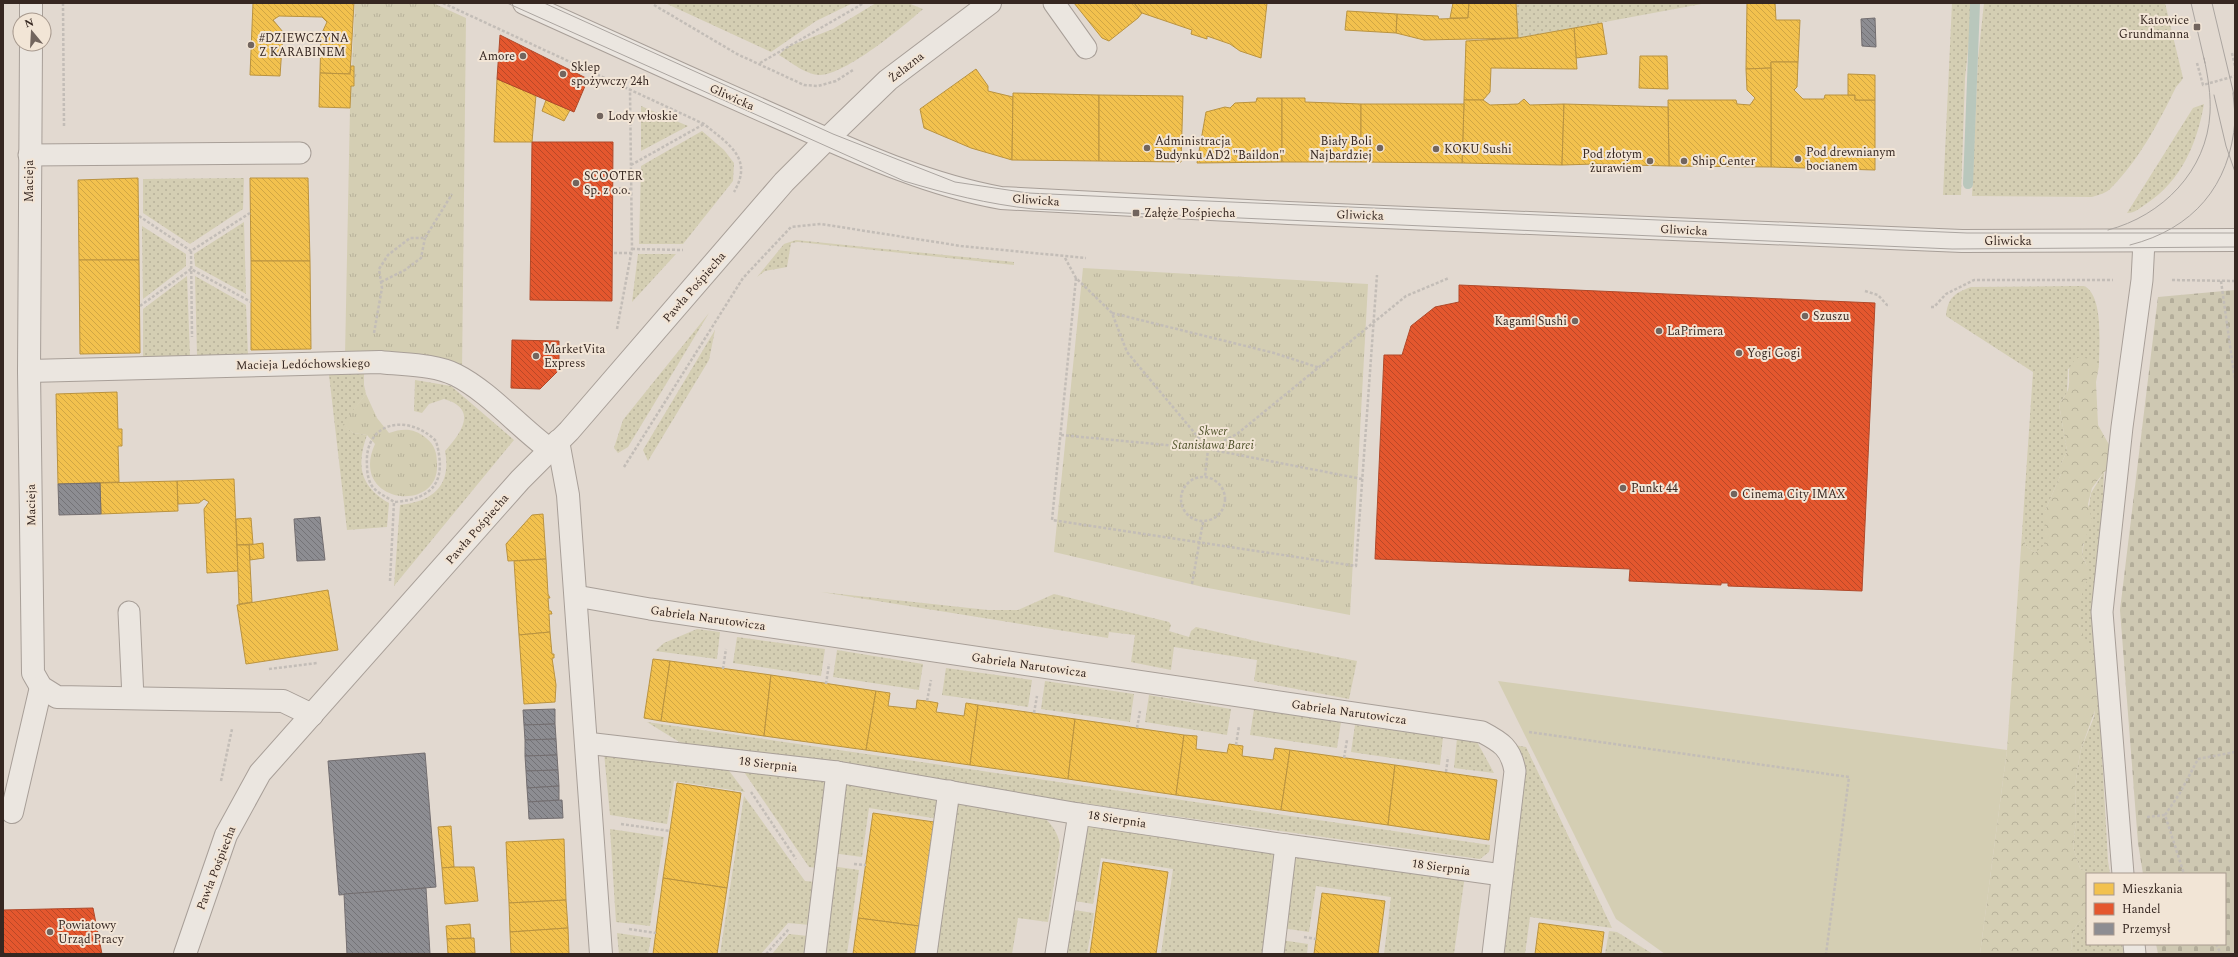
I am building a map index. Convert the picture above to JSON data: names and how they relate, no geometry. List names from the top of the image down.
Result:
{
  "streets": {
    "street": [
      "Żelazna",
      "Gliwicka",
      "Macieja",
      "Pawła Pośpiecha",
      "Macieja Ledóchowskiego"
    ],
    "lane": ["Gabriela Narutowicza", "18 Sierpnia"]
  },
  "crossings": [
    ["Żelazna", "Gliwicka"],
    ["Żelazna", "Pawła Pośpiecha"],
    ["Gliwicka", "Pawła Pośpiecha"],
    ["Macieja", "Macieja Ledóchowskiego"],
    ["Pawła Pośpiecha", "Macieja Ledóchowskiego"],
    ["Gabriela Narutowicza", "18 Sierpnia"]
  ],
  "parks": ["Skwer Stanisława Barei"],
  "places": {
    "transit": ["Katowice Grundmanna", "Załęże Pośpiecha"],
    "other": [
      "#DZIEWCZYNA Z KARABINEM",
      "Amore",
      "Sklep spożywczy 24h",
      "Lody włoskie",
      "Administracja Budynku AD2 \"Baildon\"",
      "Biały Boli Najbardziej",
      "KOKU Sushi",
      "Pod drewnianym bocianem",
      "Pod złotym żurawiem",
      "Ship Center",
      "SCOOTER Sp. z o.o.",
      "Szuszu",
      "Kagami Sushi",
      "LaPrimera",
      "Yogi Gogi",
      "MarketVita Express",
      "Punkt 44",
      "Cinema City IMAX",
      "Powiatowy Urząd Pracy"
    ]
  },
  "legend": ["Mieszkania", "Handel", "Przemysł"],
  "north": "top"
}
